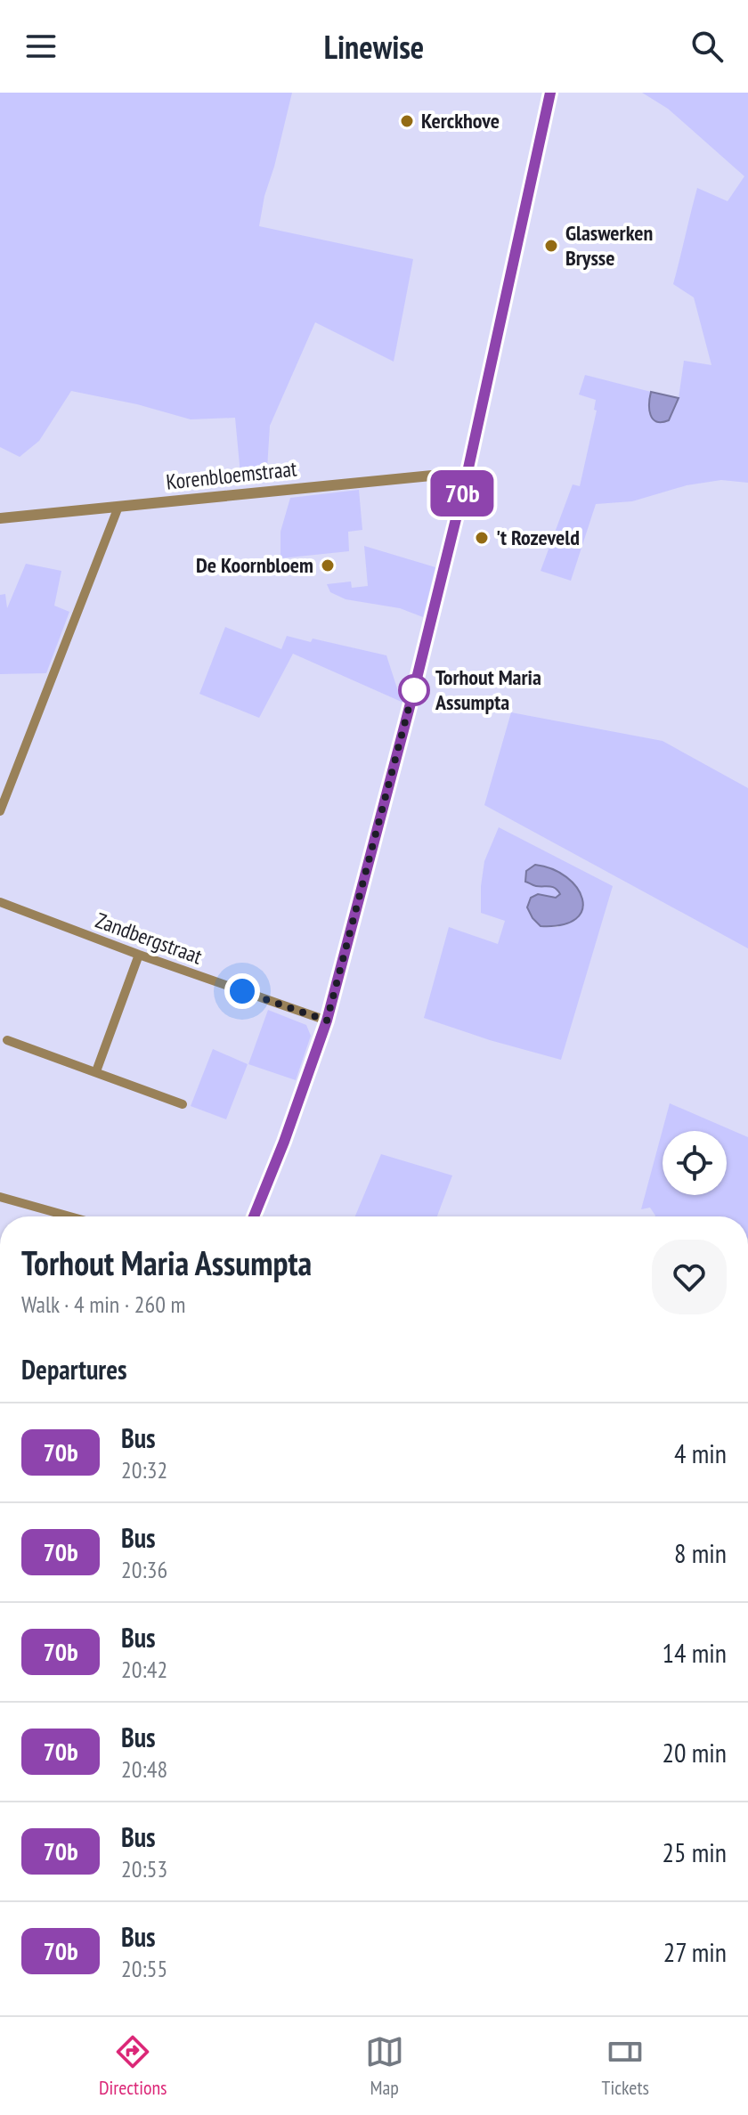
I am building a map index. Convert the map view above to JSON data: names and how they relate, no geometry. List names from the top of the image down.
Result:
{
  "streets": {
    "street": ["Korenbloemstraat", "Zandbergstraat"]
  },
  "places": [
    "Kerckhove",
    "Glaswerken Brysse",
    "'t Rozeveld",
    "De Koornbloem",
    "Torhout Maria Assumpta"
  ],
  "lines": ["bus line 70b"],
  "page": {
    "header": "Linewise",
    "on_map": "70b",
    "heading": [
      ["Torhout Maria Assumpta", "Walk · 4 min · 260 m"],
      "Departures"
    ],
    "list": [
      {
        "mark": "70b",
        "name": "Bus",
        "note": "20:32",
        "value": "4 min"
      },
      {
        "mark": "70b",
        "name": "Bus",
        "note": "20:36",
        "value": "8 min"
      },
      {
        "mark": "70b",
        "name": "Bus",
        "note": "20:42",
        "value": "14 min"
      },
      {
        "mark": "70b",
        "name": "Bus",
        "note": "20:48",
        "value": "20 min"
      },
      {
        "mark": "70b",
        "name": "Bus",
        "note": "20:53",
        "value": "25 min"
      },
      {
        "mark": "70b",
        "name": "Bus",
        "note": "20:55",
        "value": "27 min"
      }
    ],
    "tabs": ["Directions", "Map", "Tickets"]
  }
}
